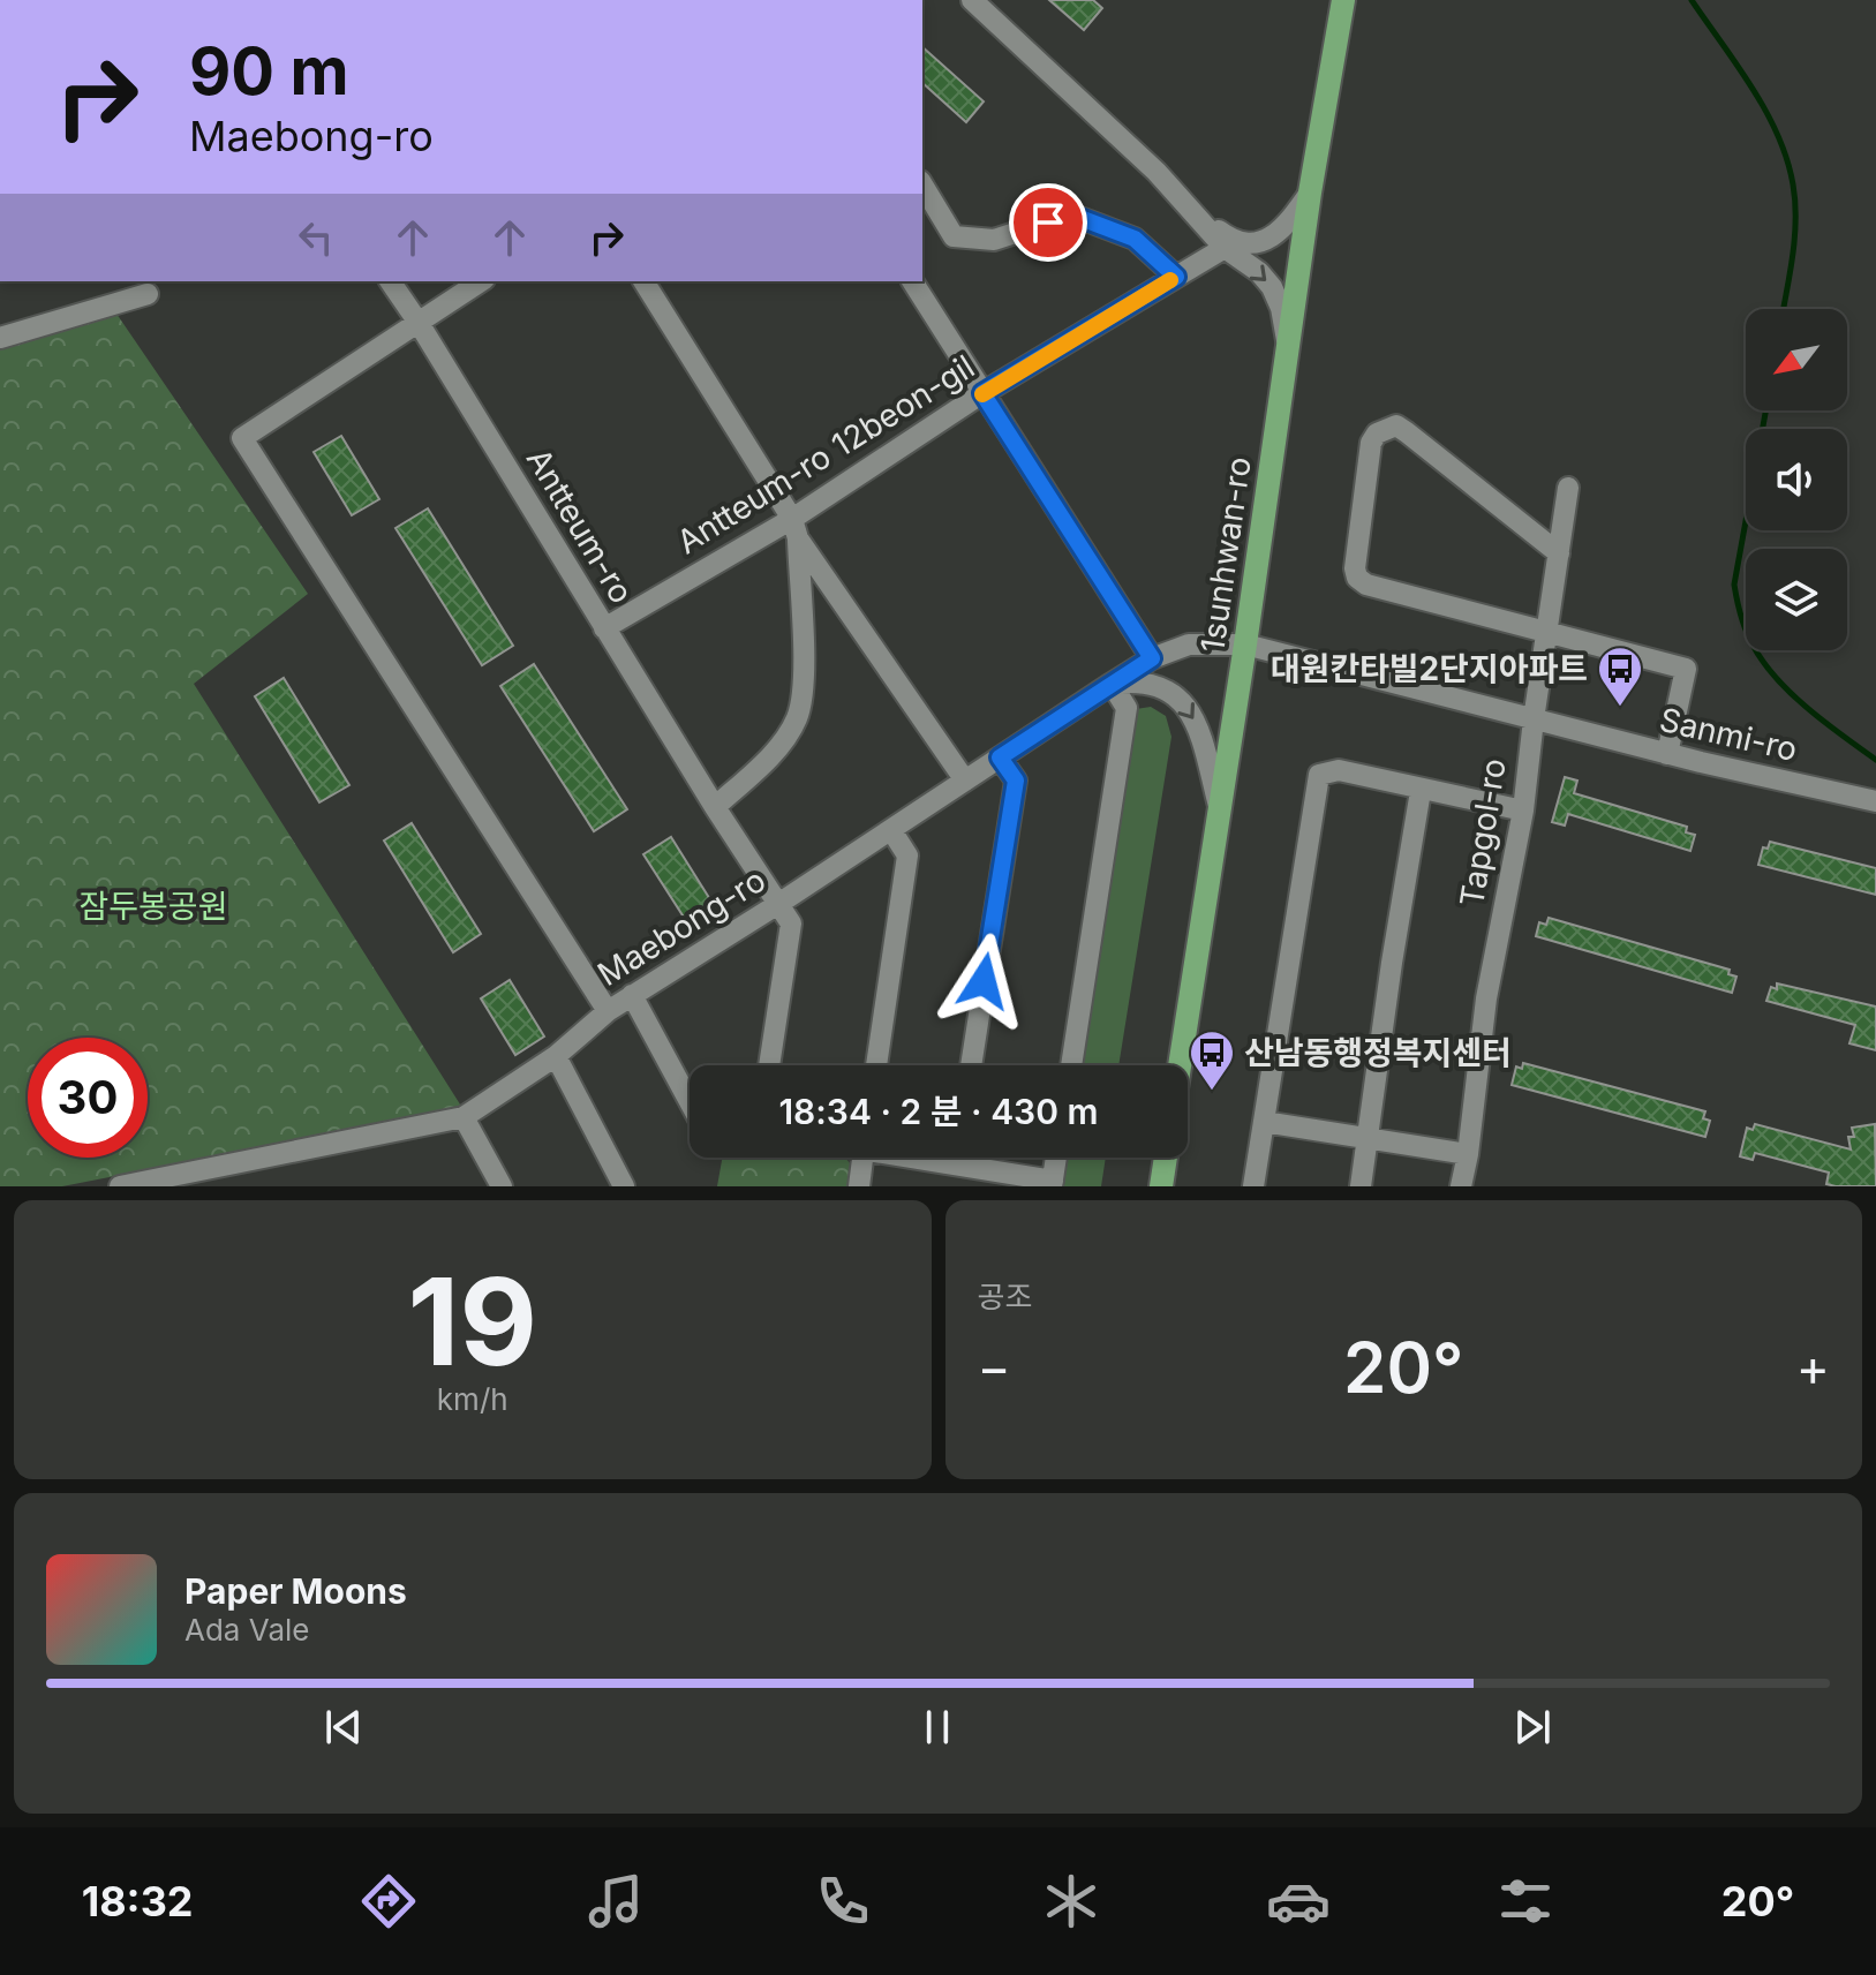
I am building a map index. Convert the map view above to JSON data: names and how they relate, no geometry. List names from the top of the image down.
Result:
{
  "streets": {
    "main road": ["1sunhwan-ro"],
    "street": [
      "Antteum-ro 12beon-gil",
      "Antteum-ro",
      "Sanmi-ro",
      "Tapgol-ro",
      "Maebong-ro"
    ]
  },
  "crossings": [
    ["Antteum-ro 12beon-gil", "Antteum-ro"],
    ["Antteum-ro", "Maebong-ro"],
    ["1sunhwan-ro", "Sanmi-ro"],
    ["1sunhwan-ro", "Maebong-ro"],
    ["Sanmi-ro", "Tapgol-ro"],
    ["Sanmi-ro", "Maebong-ro"]
  ],
  "parks": ["잠두봉공원"],
  "places": {
    "bus stop": ["대원칸타빌2단지아파트", "산남동행정복지센터"]
  },
  "north": "bottom left",
  "page": {
    "turn": ["90 m", "Maebong-ro"],
    "limit": "30",
    "trip": "18:34 · 2 분 · 430 m",
    "tile": [
      ["19", "km/h"],
      "공조"
    ],
    "heat": ["−", "20°", "+"],
    "song": ["Paper Moons", "Ada Vale"],
    "tabs": ["18:32", "20°"]
  }
}
